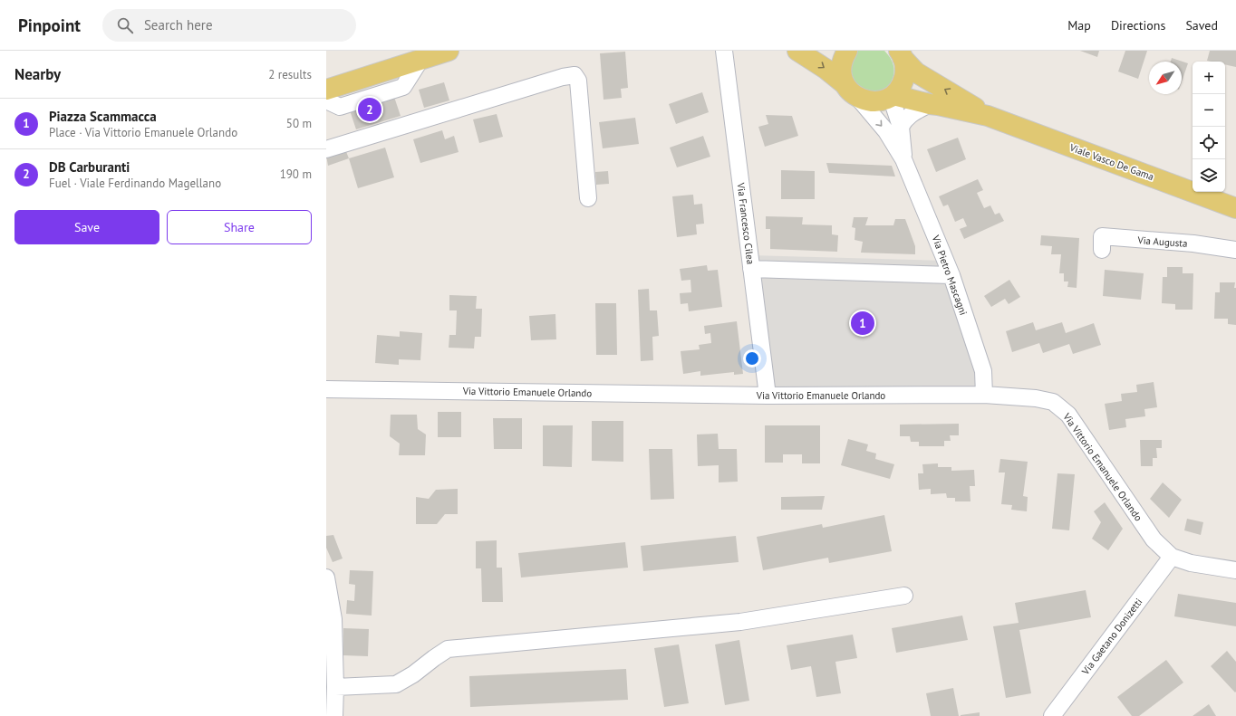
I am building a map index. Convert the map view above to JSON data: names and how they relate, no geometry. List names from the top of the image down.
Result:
{
  "streets": {
    "main road": ["Viale Vasco De Gama"],
    "street": [
      "Via Francesco Cilea",
      "Via Augusta",
      "Via Pietro Mascagni",
      "Via Vittorio Emanuele Orlando",
      "Via Gaetano Donizetti"
    ]
  },
  "crossings": [
    ["Via Francesco Cilea", "Via Vittorio Emanuele Orlando"],
    ["Via Pietro Mascagni", "Via Vittorio Emanuele Orlando"],
    ["Via Vittorio Emanuele Orlando", "Via Gaetano Donizetti"]
  ],
  "north": "bottom left",
  "page": {
    "header": "Pinpoint",
    "search": "Search here",
    "nav": ["Map", "Directions", "Saved"],
    "heading": ["Nearby", "2 results"],
    "map_buttons": ["+", "−"],
    "pins": ["2", "1"],
    "list": [
      {
        "mark": "1",
        "name": "Piazza Scammacca",
        "note": "Place · Via Vittorio Emanuele Orlando",
        "value": "50 m"
      },
      {
        "mark": "2",
        "name": "DB Carburanti",
        "note": "Fuel · Viale Ferdinando Magellano",
        "value": "190 m"
      }
    ],
    "buttons": ["Save", "Share"]
  }
}
